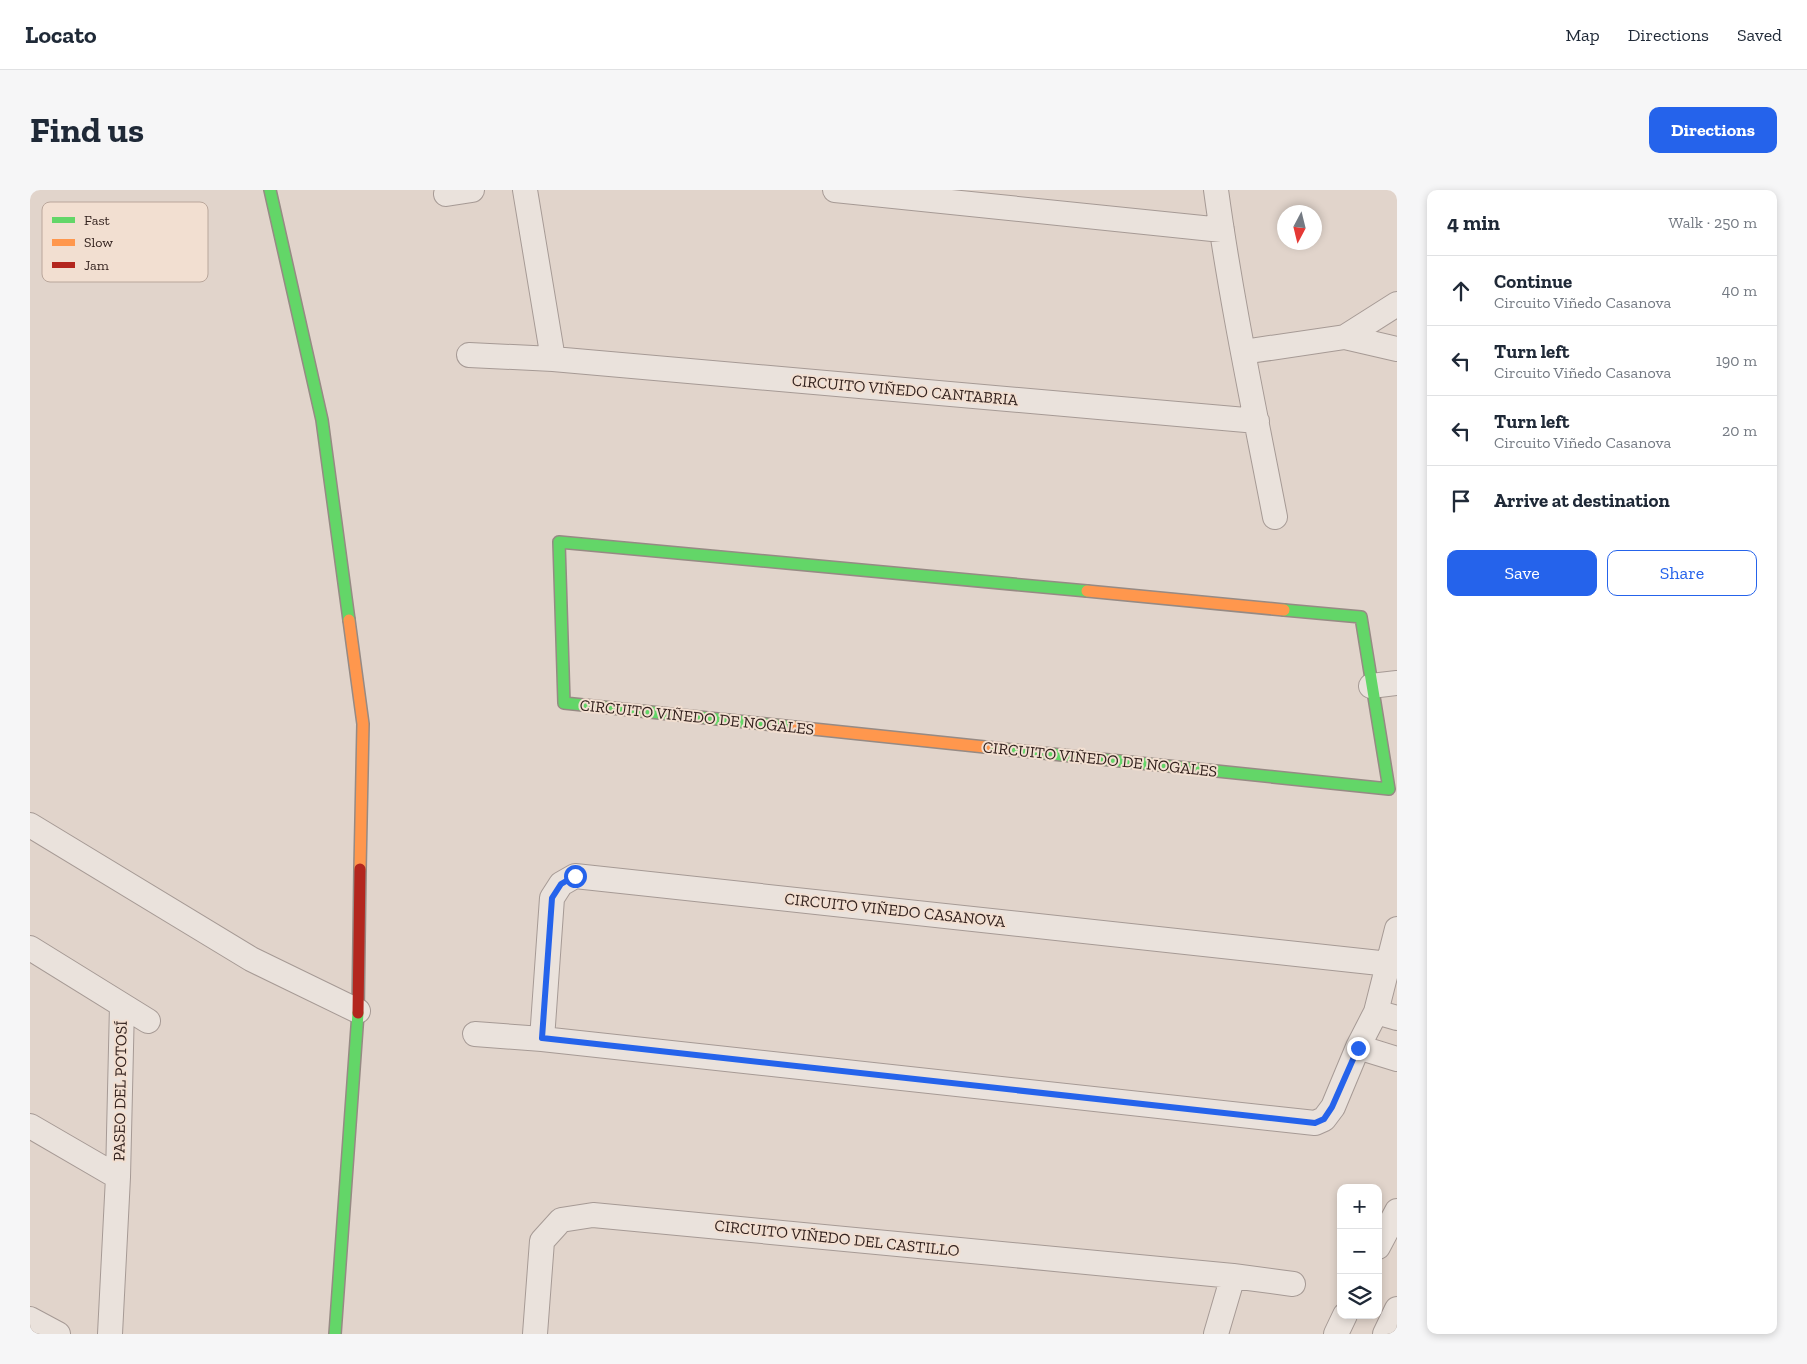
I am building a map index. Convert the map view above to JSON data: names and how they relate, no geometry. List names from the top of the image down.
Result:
{
  "streets": {
    "street": [
      "CIRCUITO VIÑEDO CANTABRIA",
      "CIRCUITO VIÑEDO DE NOGALES",
      "CIRCUITO VIÑEDO CASANOVA",
      "PASEO DEL POTOSÍ",
      "CIRCUITO VIÑEDO DEL CASTILLO"
    ]
  },
  "legend": ["Fast", "Slow", "Jam"],
  "north": "bottom",
  "page": {
    "header": "Locato",
    "nav": ["Map", "Directions", "Saved"],
    "buttons": [
      "Directions",
      ["Save", "Share"]
    ],
    "title": "Find us",
    "heading": ["4 min", "Walk · 250 m"],
    "list": [
      ["Continue", "Circuito Viñedo Casanova", "40 m"],
      ["Turn left", "Circuito Viñedo Casanova", "190 m"],
      ["Turn left", "Circuito Viñedo Casanova", "20 m"],
      "Arrive at destination"
    ],
    "map_buttons": ["+", "−"]
  }
}
